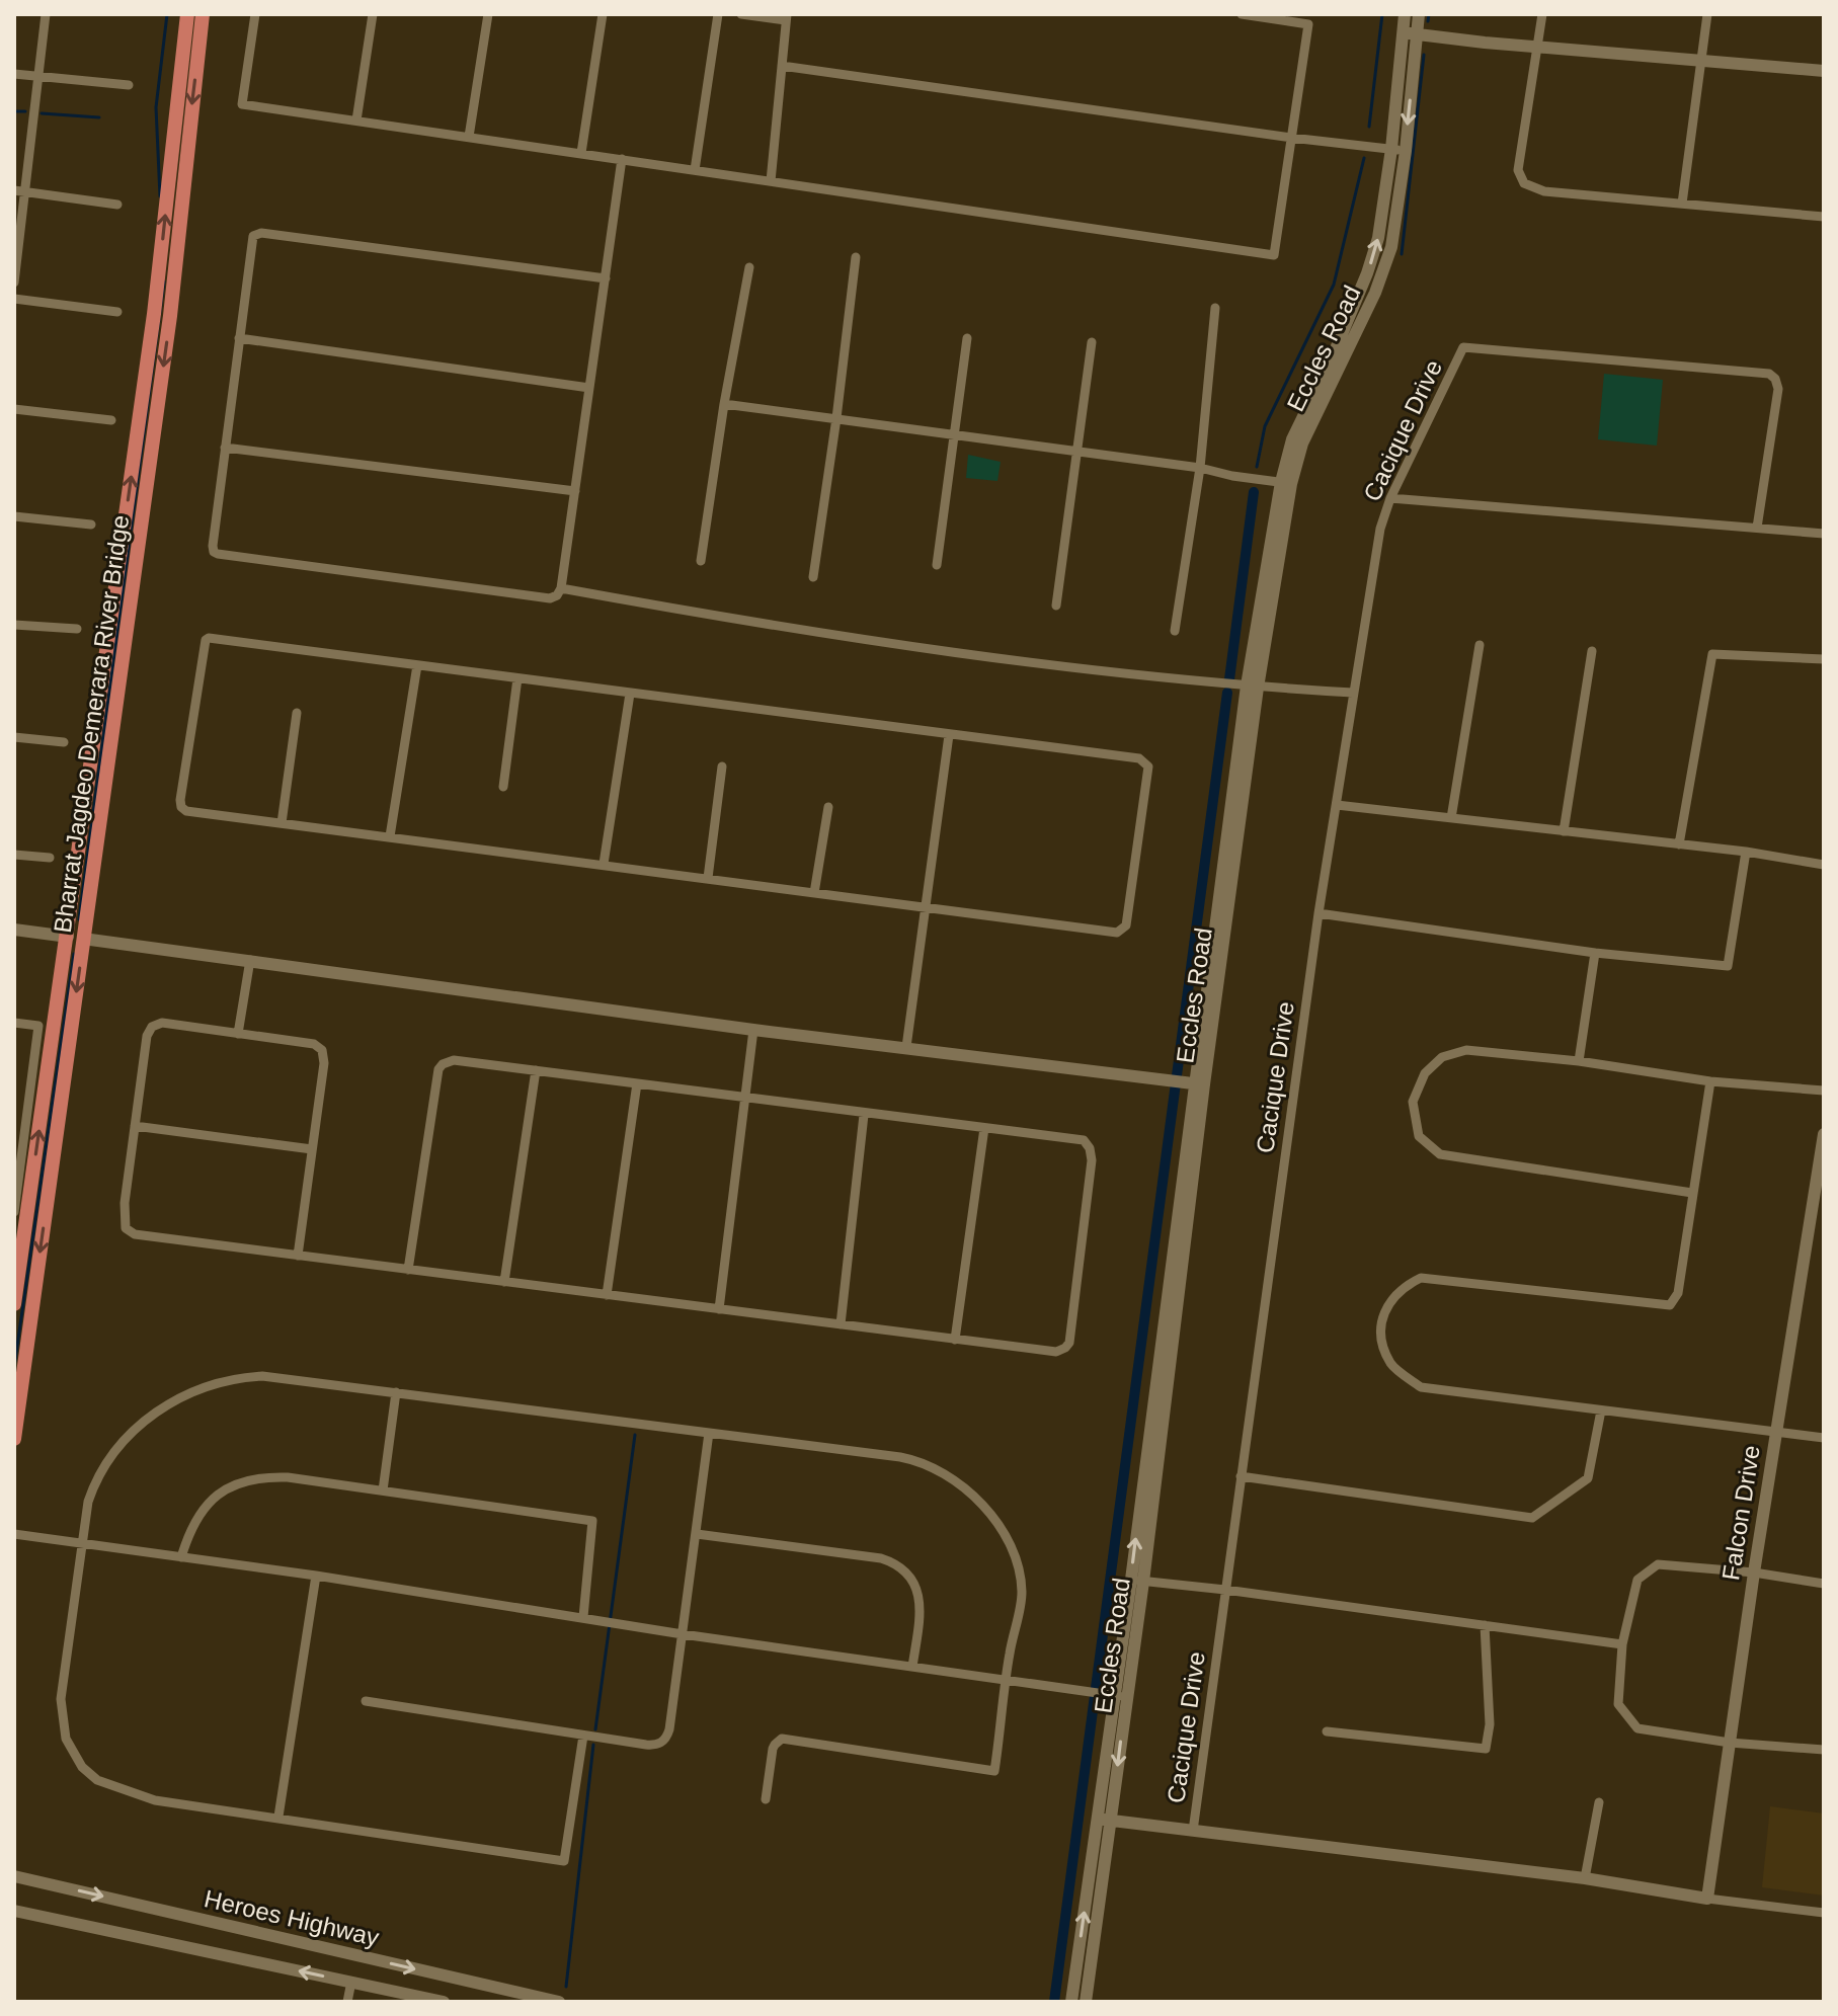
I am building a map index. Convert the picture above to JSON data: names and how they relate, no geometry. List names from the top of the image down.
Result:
{
  "streets": {
    "main road": ["Bharrat Jagdeo Demerara River Bridge"],
    "street": [
      "Eccles Road",
      "Cacique Drive",
      "Falcon Drive",
      "Heroes Highway"
    ]
  }
}
